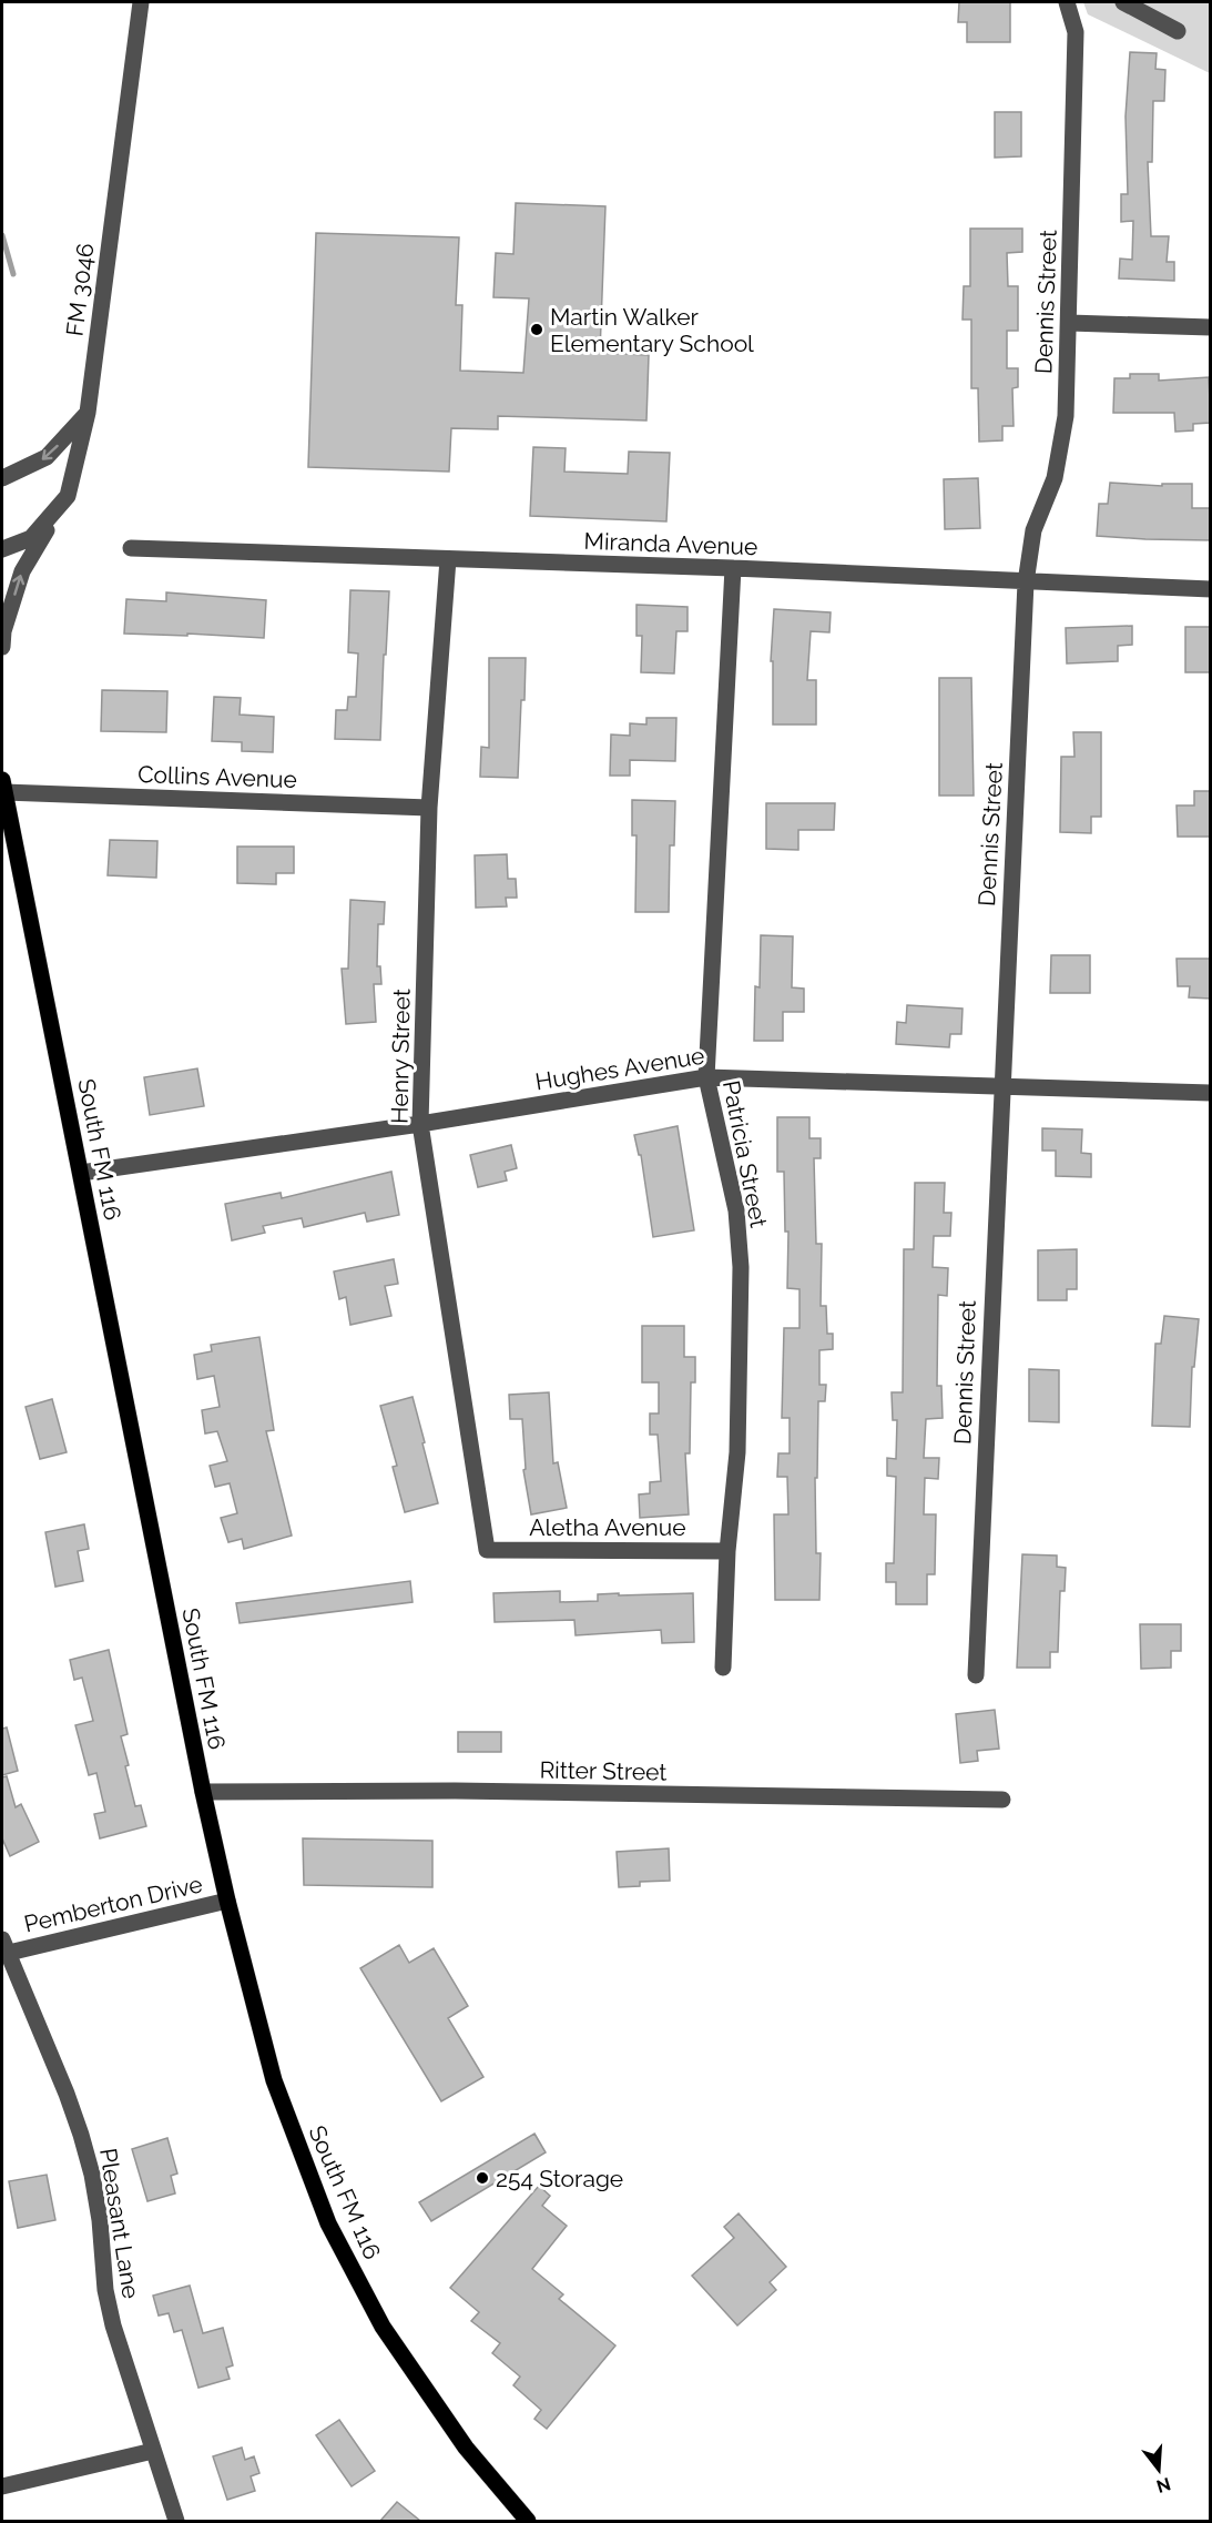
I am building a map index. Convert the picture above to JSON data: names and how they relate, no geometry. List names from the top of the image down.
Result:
{
  "streets": {
    "main road": ["South FM 116"],
    "street": [
      "FM 3046",
      "Dennis Street",
      "Miranda Avenue",
      "Collins Avenue",
      "Henry Street",
      "Hughes Avenue",
      "Patricia Street",
      "Aletha Avenue",
      "Ritter Street",
      "Pemberton Drive",
      "Pleasant Lane"
    ]
  },
  "crossings": [
    ["Dennis Street", "Miranda Avenue"],
    ["Dennis Street", "Hughes Avenue"],
    ["Miranda Avenue", "Henry Street"],
    ["Miranda Avenue", "Patricia Street"],
    ["Collins Avenue", "Henry Street"],
    ["Collins Avenue", "South FM 116"],
    ["Henry Street", "Hughes Avenue"],
    ["Henry Street", "Aletha Avenue"],
    ["Hughes Avenue", "South FM 116"],
    ["Hughes Avenue", "Patricia Street"],
    ["South FM 116", "Ritter Street"],
    ["South FM 116", "Pemberton Drive"],
    ["Patricia Street", "Aletha Avenue"],
    ["Pemberton Drive", "Pleasant Lane"]
  ],
  "places": ["Martin Walker Elementary School", "254 Storage"],
  "north": "bottom"
}
